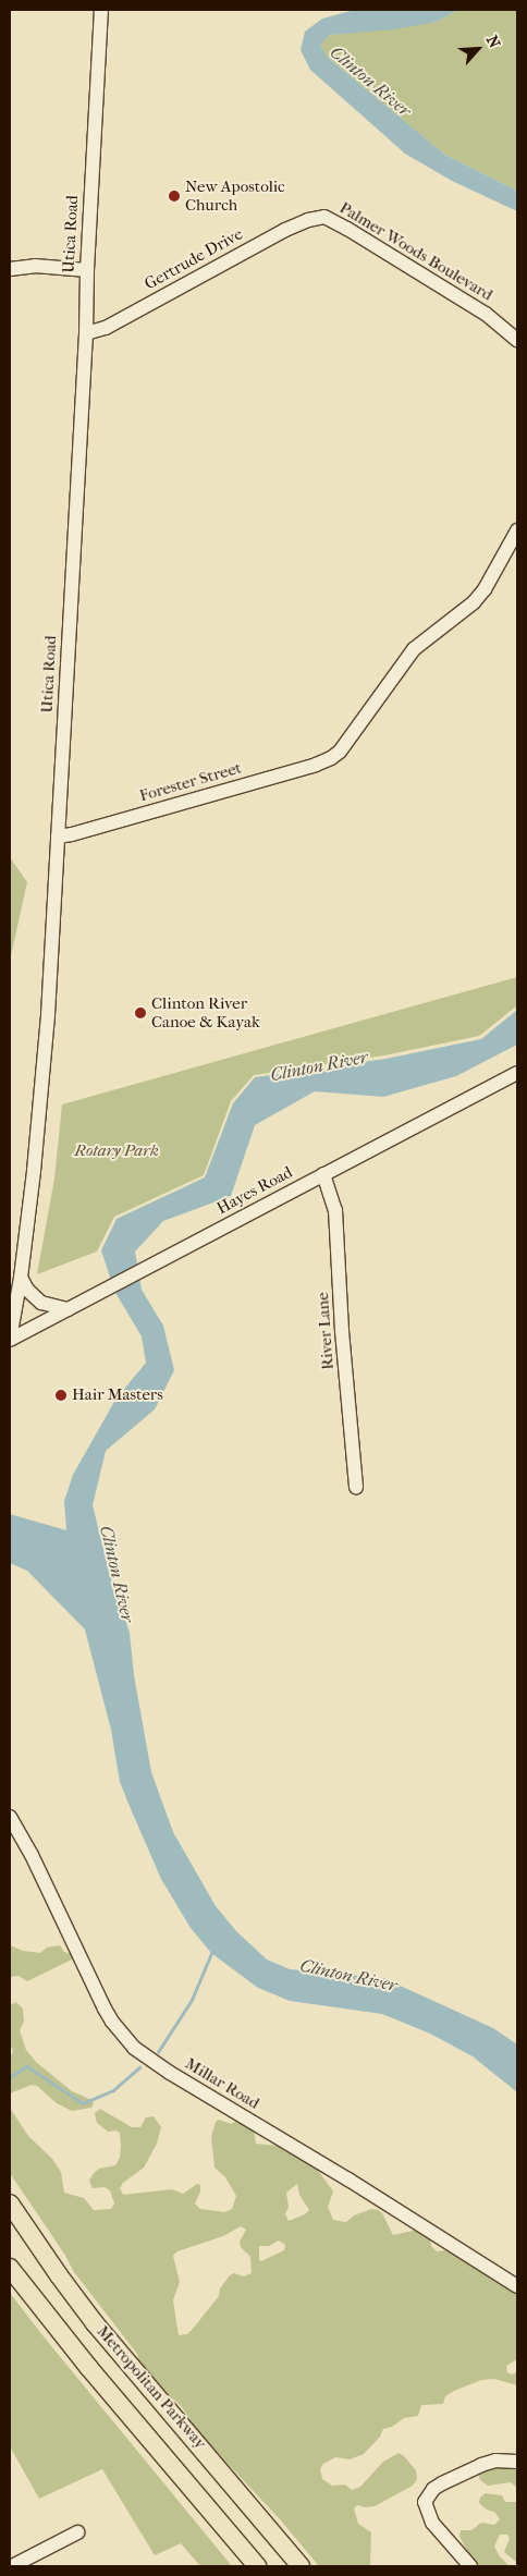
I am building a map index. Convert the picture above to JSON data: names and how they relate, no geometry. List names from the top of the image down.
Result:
{
  "streets": {
    "main road": ["Metropolitan Parkway"],
    "street": [
      "Utica Road",
      "Palmer Woods Boulevard",
      "Gertrude Drive",
      "Forester Street",
      "Hayes Road",
      "River Lane",
      "Millar Road"
    ]
  },
  "crossings": [
    ["Utica Road", "Gertrude Drive"],
    ["Utica Road", "Forester Street"],
    ["Utica Road", "Hayes Road"],
    ["Palmer Woods Boulevard", "Gertrude Drive"],
    ["Hayes Road", "River Lane"]
  ],
  "water": ["Clinton River"],
  "parks": ["Rotary Park"],
  "places": ["New Apostolic Church", "Clinton River Canoe & Kayak", "Hair Masters"],
  "north": "top right"
}
